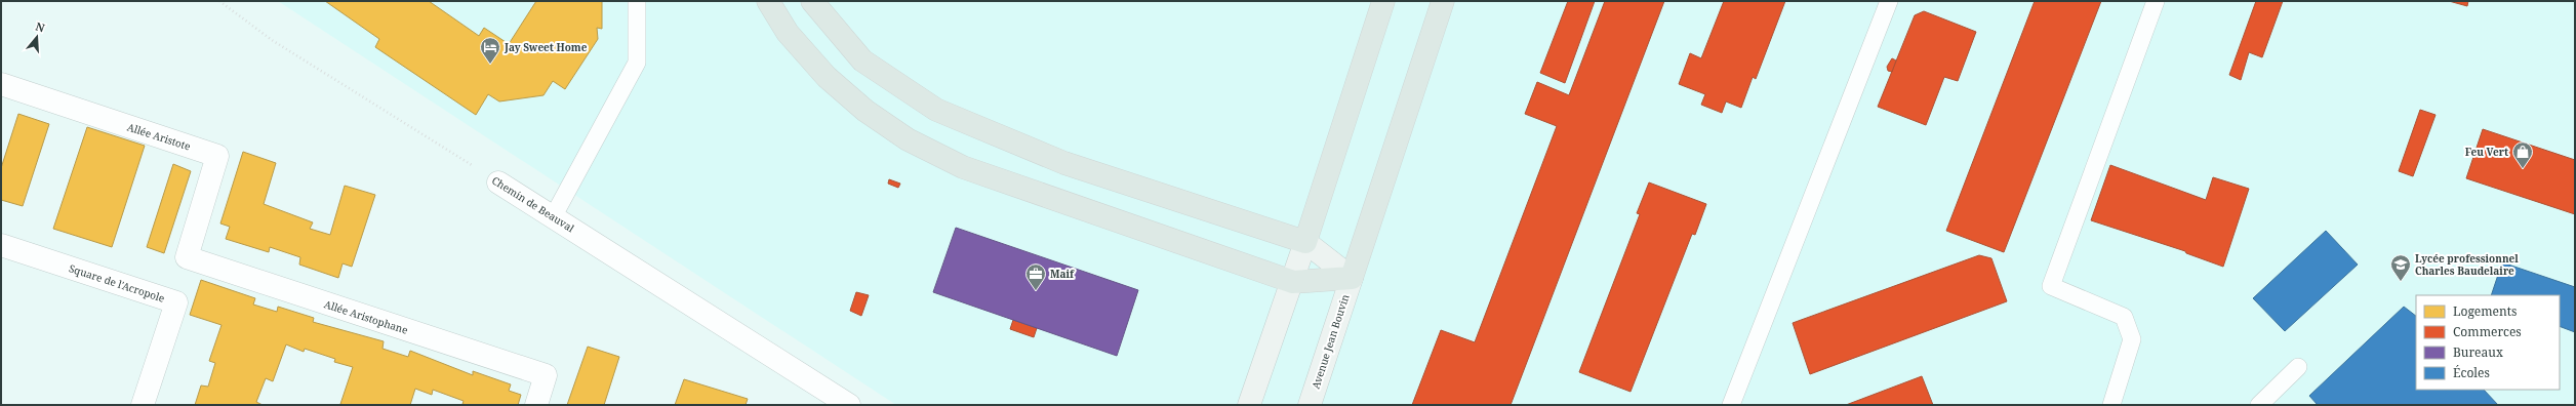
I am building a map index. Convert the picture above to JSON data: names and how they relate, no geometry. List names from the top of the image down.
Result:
{
  "streets": {
    "street": [
      "Allée Aristote",
      "Chemin de Beauval",
      "Square de l'Acropole",
      "Allée Aristophane",
      "Avenue Jean Bouvin"
    ]
  },
  "crossings": [
    ["Allée Aristote", "Allée Aristophane"]
  ],
  "places": {
    "hotel": ["Jay Sweet Home"],
    "shop": ["Feu Vert"],
    "school or university": ["Lycée professionnel Charles Baudelaire"],
    "office": ["Maif"]
  },
  "legend": [
    "Logements",
    "Commerces",
    "Bureaux",
    "Écoles"
  ],
  "north": "top"
}
